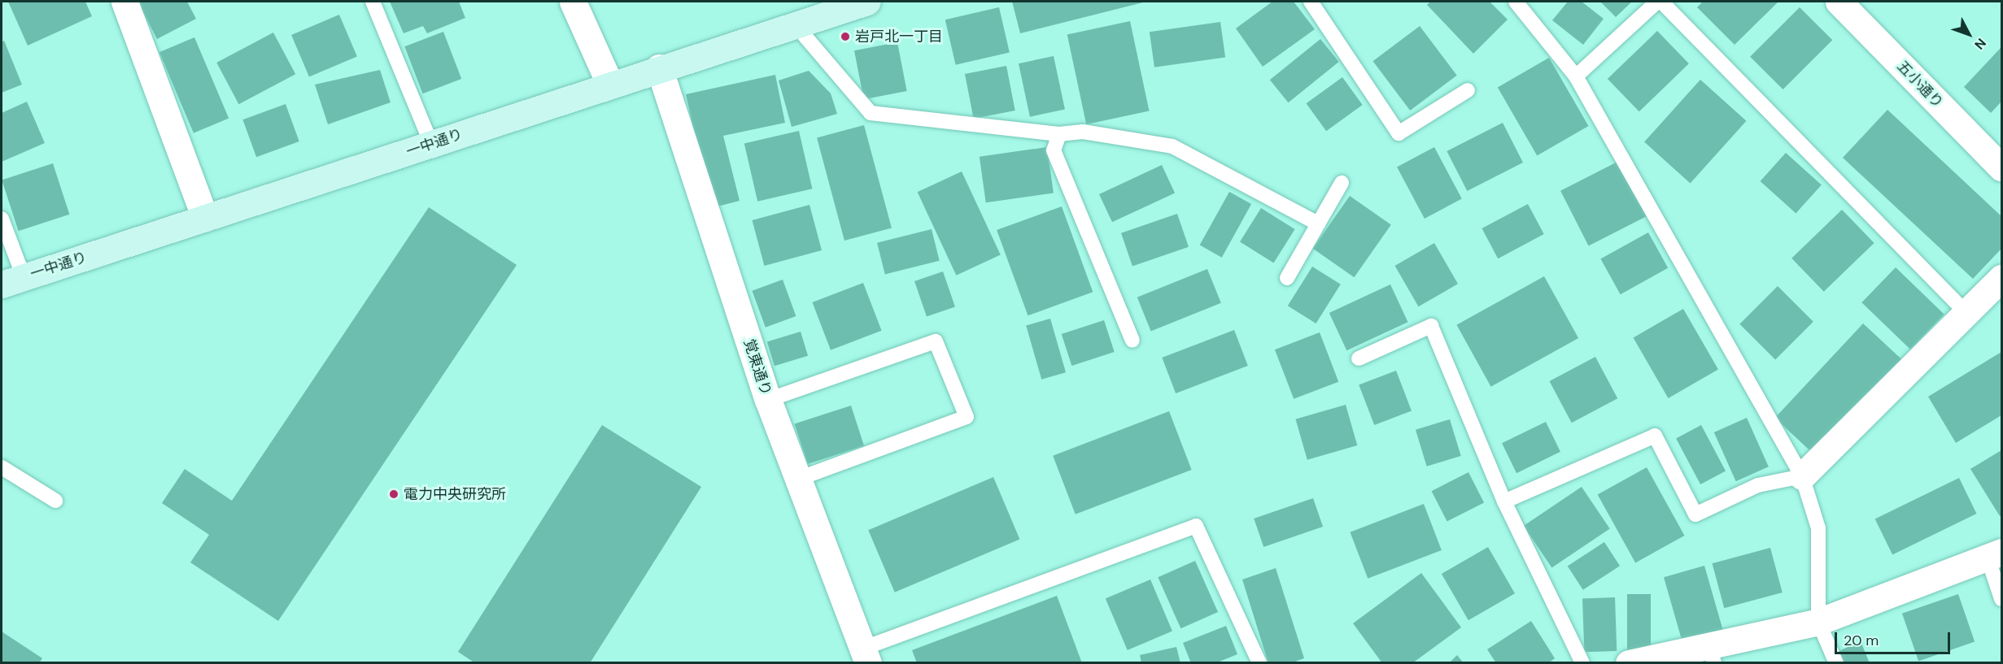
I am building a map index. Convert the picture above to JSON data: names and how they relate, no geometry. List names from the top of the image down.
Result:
{
  "streets": {
    "street": ["五小通り", "一中通り", "覚東通り"]
  },
  "crossings": [
    ["一中通り", "覚東通り"]
  ],
  "places": ["岩戸北一丁目", "電力中央研究所"],
  "scale_bar": "20 m",
  "north": "bottom right"
}
